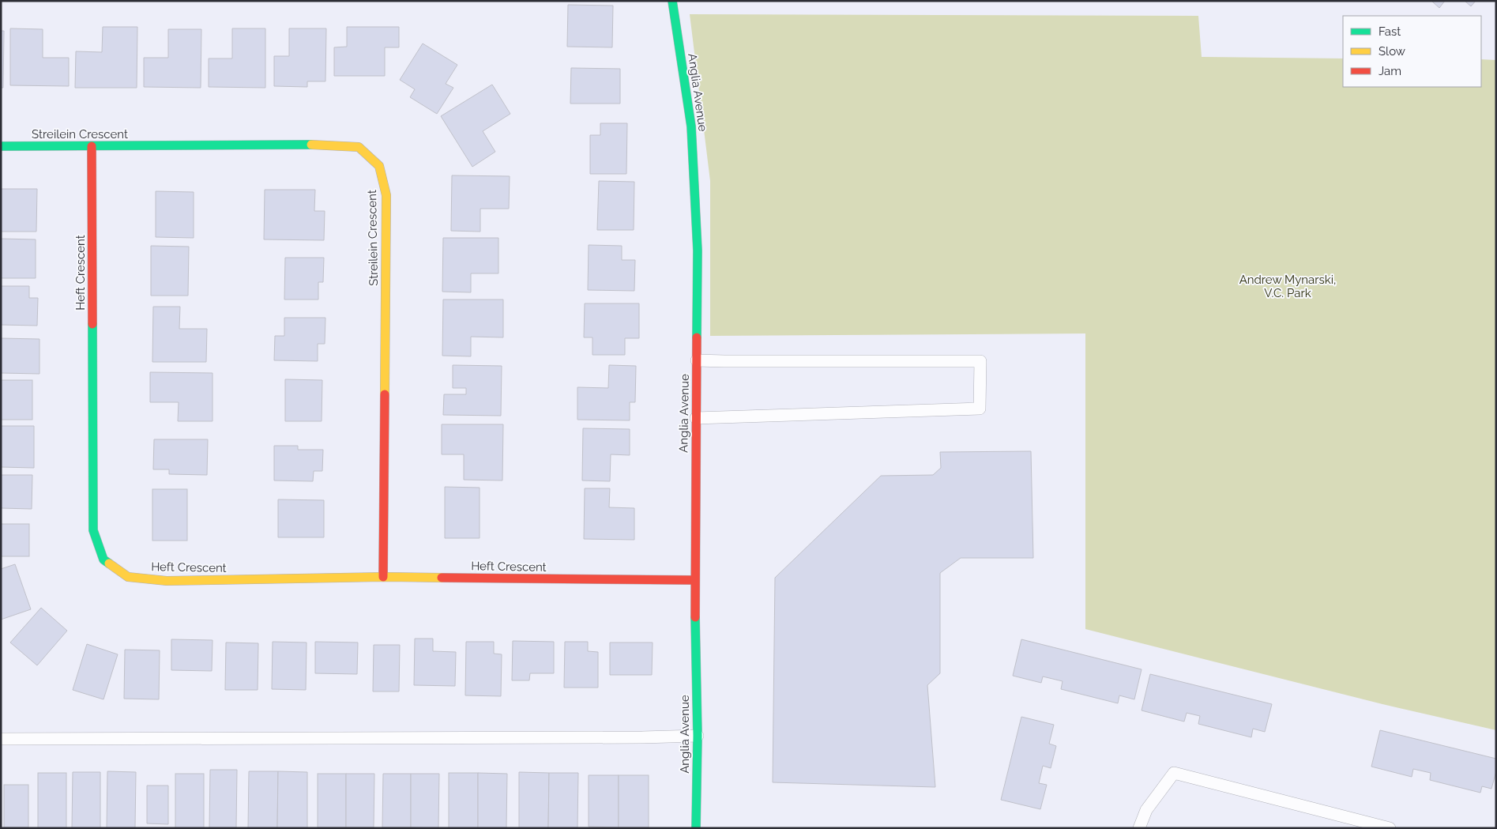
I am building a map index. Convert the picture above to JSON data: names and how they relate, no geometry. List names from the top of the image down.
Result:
{
  "streets": {
    "street": ["Anglia Avenue", "Streilein Crescent", "Heft Crescent"]
  },
  "crossings": [
    ["Anglia Avenue", "Heft Crescent"],
    ["Streilein Crescent", "Heft Crescent"]
  ],
  "parks": ["Andrew Mynarski, V.C. Park"],
  "legend": ["Fast", "Slow", "Jam"]
}
